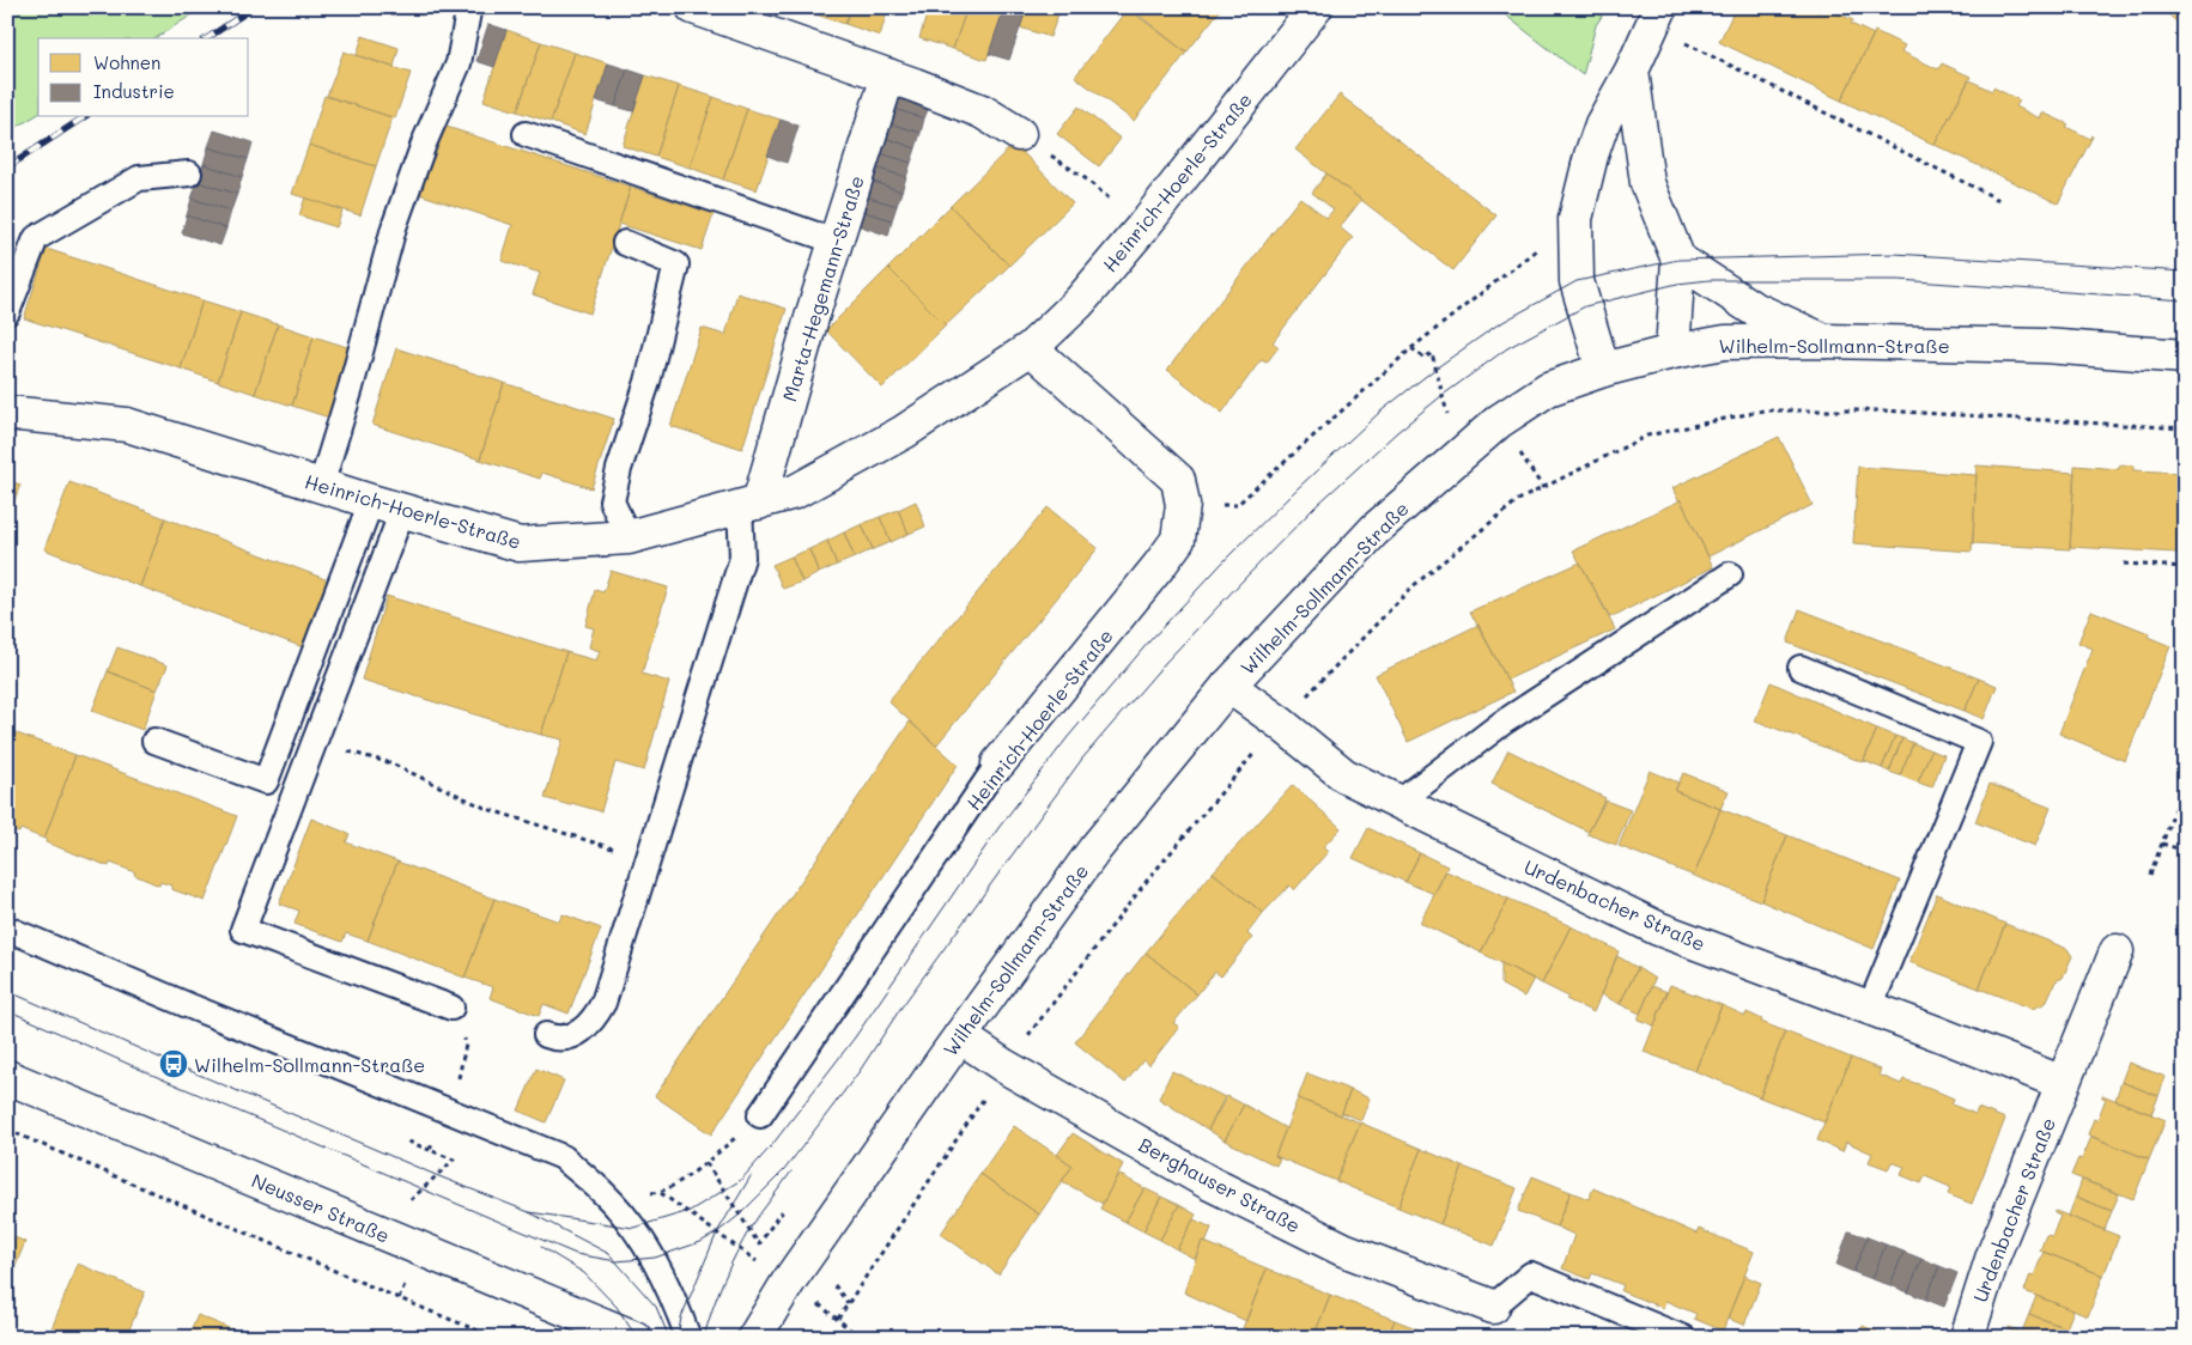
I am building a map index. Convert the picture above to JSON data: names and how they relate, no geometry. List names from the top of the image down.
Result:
{
  "streets": {
    "street": [
      "Heinrich-Hoerle-Straße",
      "Marta-Hegemann-Straße",
      "Wilhelm-Sollmann-Straße",
      "Urdenbacher Straße",
      "Berghauser Straße",
      "Neusser Straße"
    ]
  },
  "crossings": [
    ["Heinrich-Hoerle-Straße", "Marta-Hegemann-Straße"],
    ["Wilhelm-Sollmann-Straße", "Urdenbacher Straße"],
    ["Wilhelm-Sollmann-Straße", "Berghauser Straße"]
  ],
  "places": {
    "bus stop": ["Wilhelm-Sollmann-Straße"]
  },
  "legend": ["Wohnen", "Industrie"]
}
